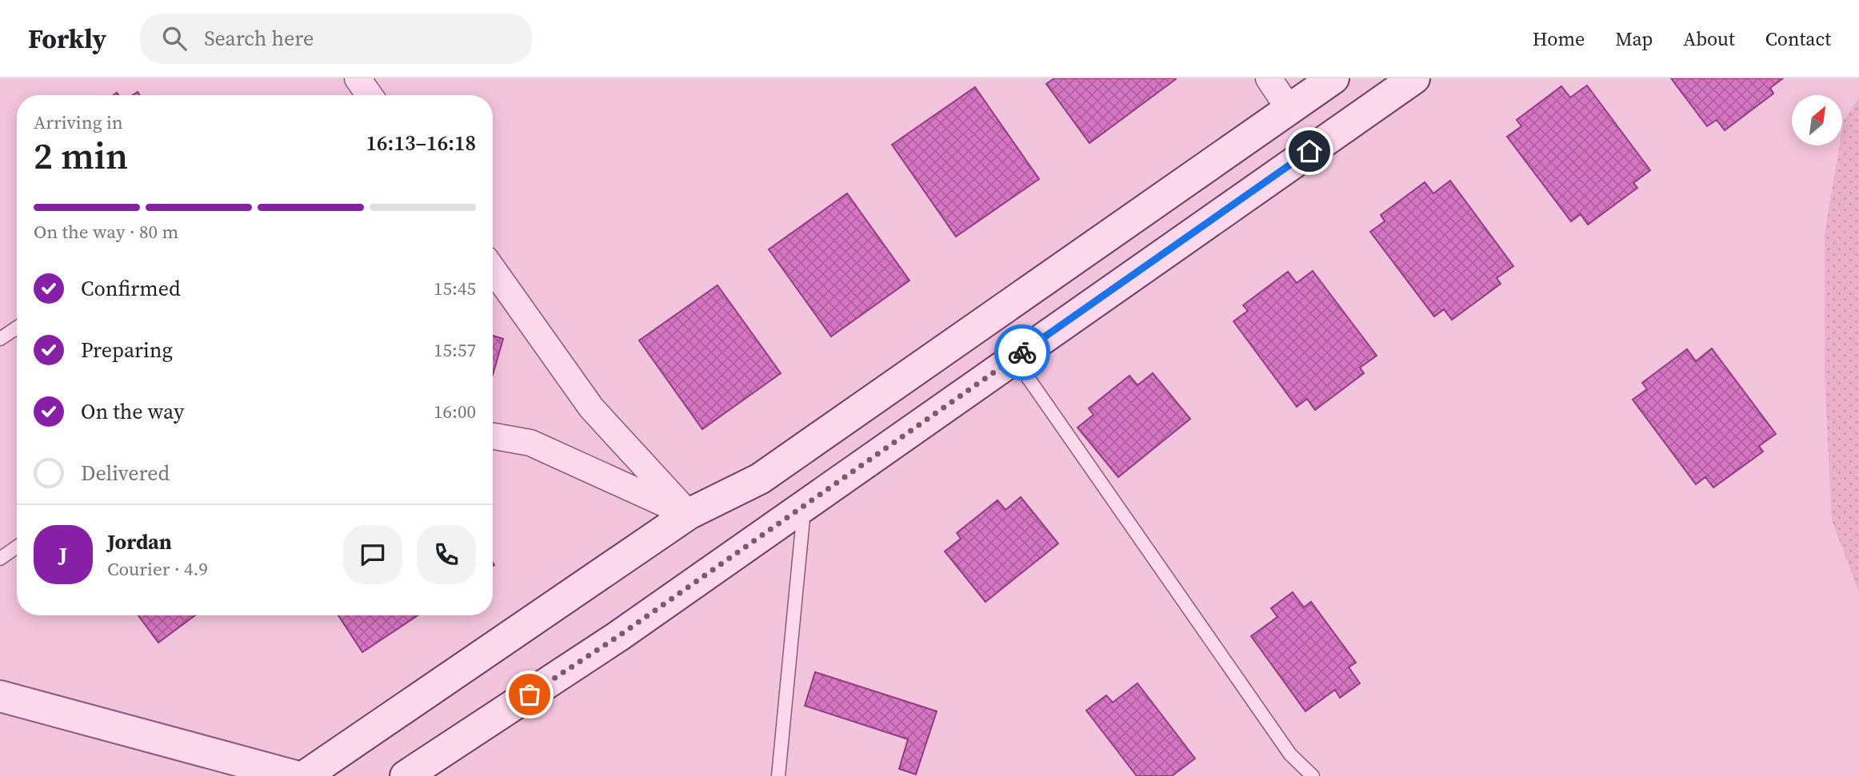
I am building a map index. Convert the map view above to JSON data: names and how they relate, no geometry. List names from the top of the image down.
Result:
{
  "north": "top right",
  "page": {
    "header": "Forkly",
    "search": "Search here",
    "nav": [
      "Home",
      "Map",
      "About",
      "Contact"
    ],
    "heading": ["2 min", "Arriving in", "16:13–16:18"],
    "panel": ["Jordan", "Courier · 4.9"],
    "bar": "On the way · 80 m",
    "list": [
      ["Confirmed", "15:45"],
      ["Preparing", "15:57"],
      ["On the way", "16:00"],
      "Delivered"
    ],
    "round": "J"
  }
}
